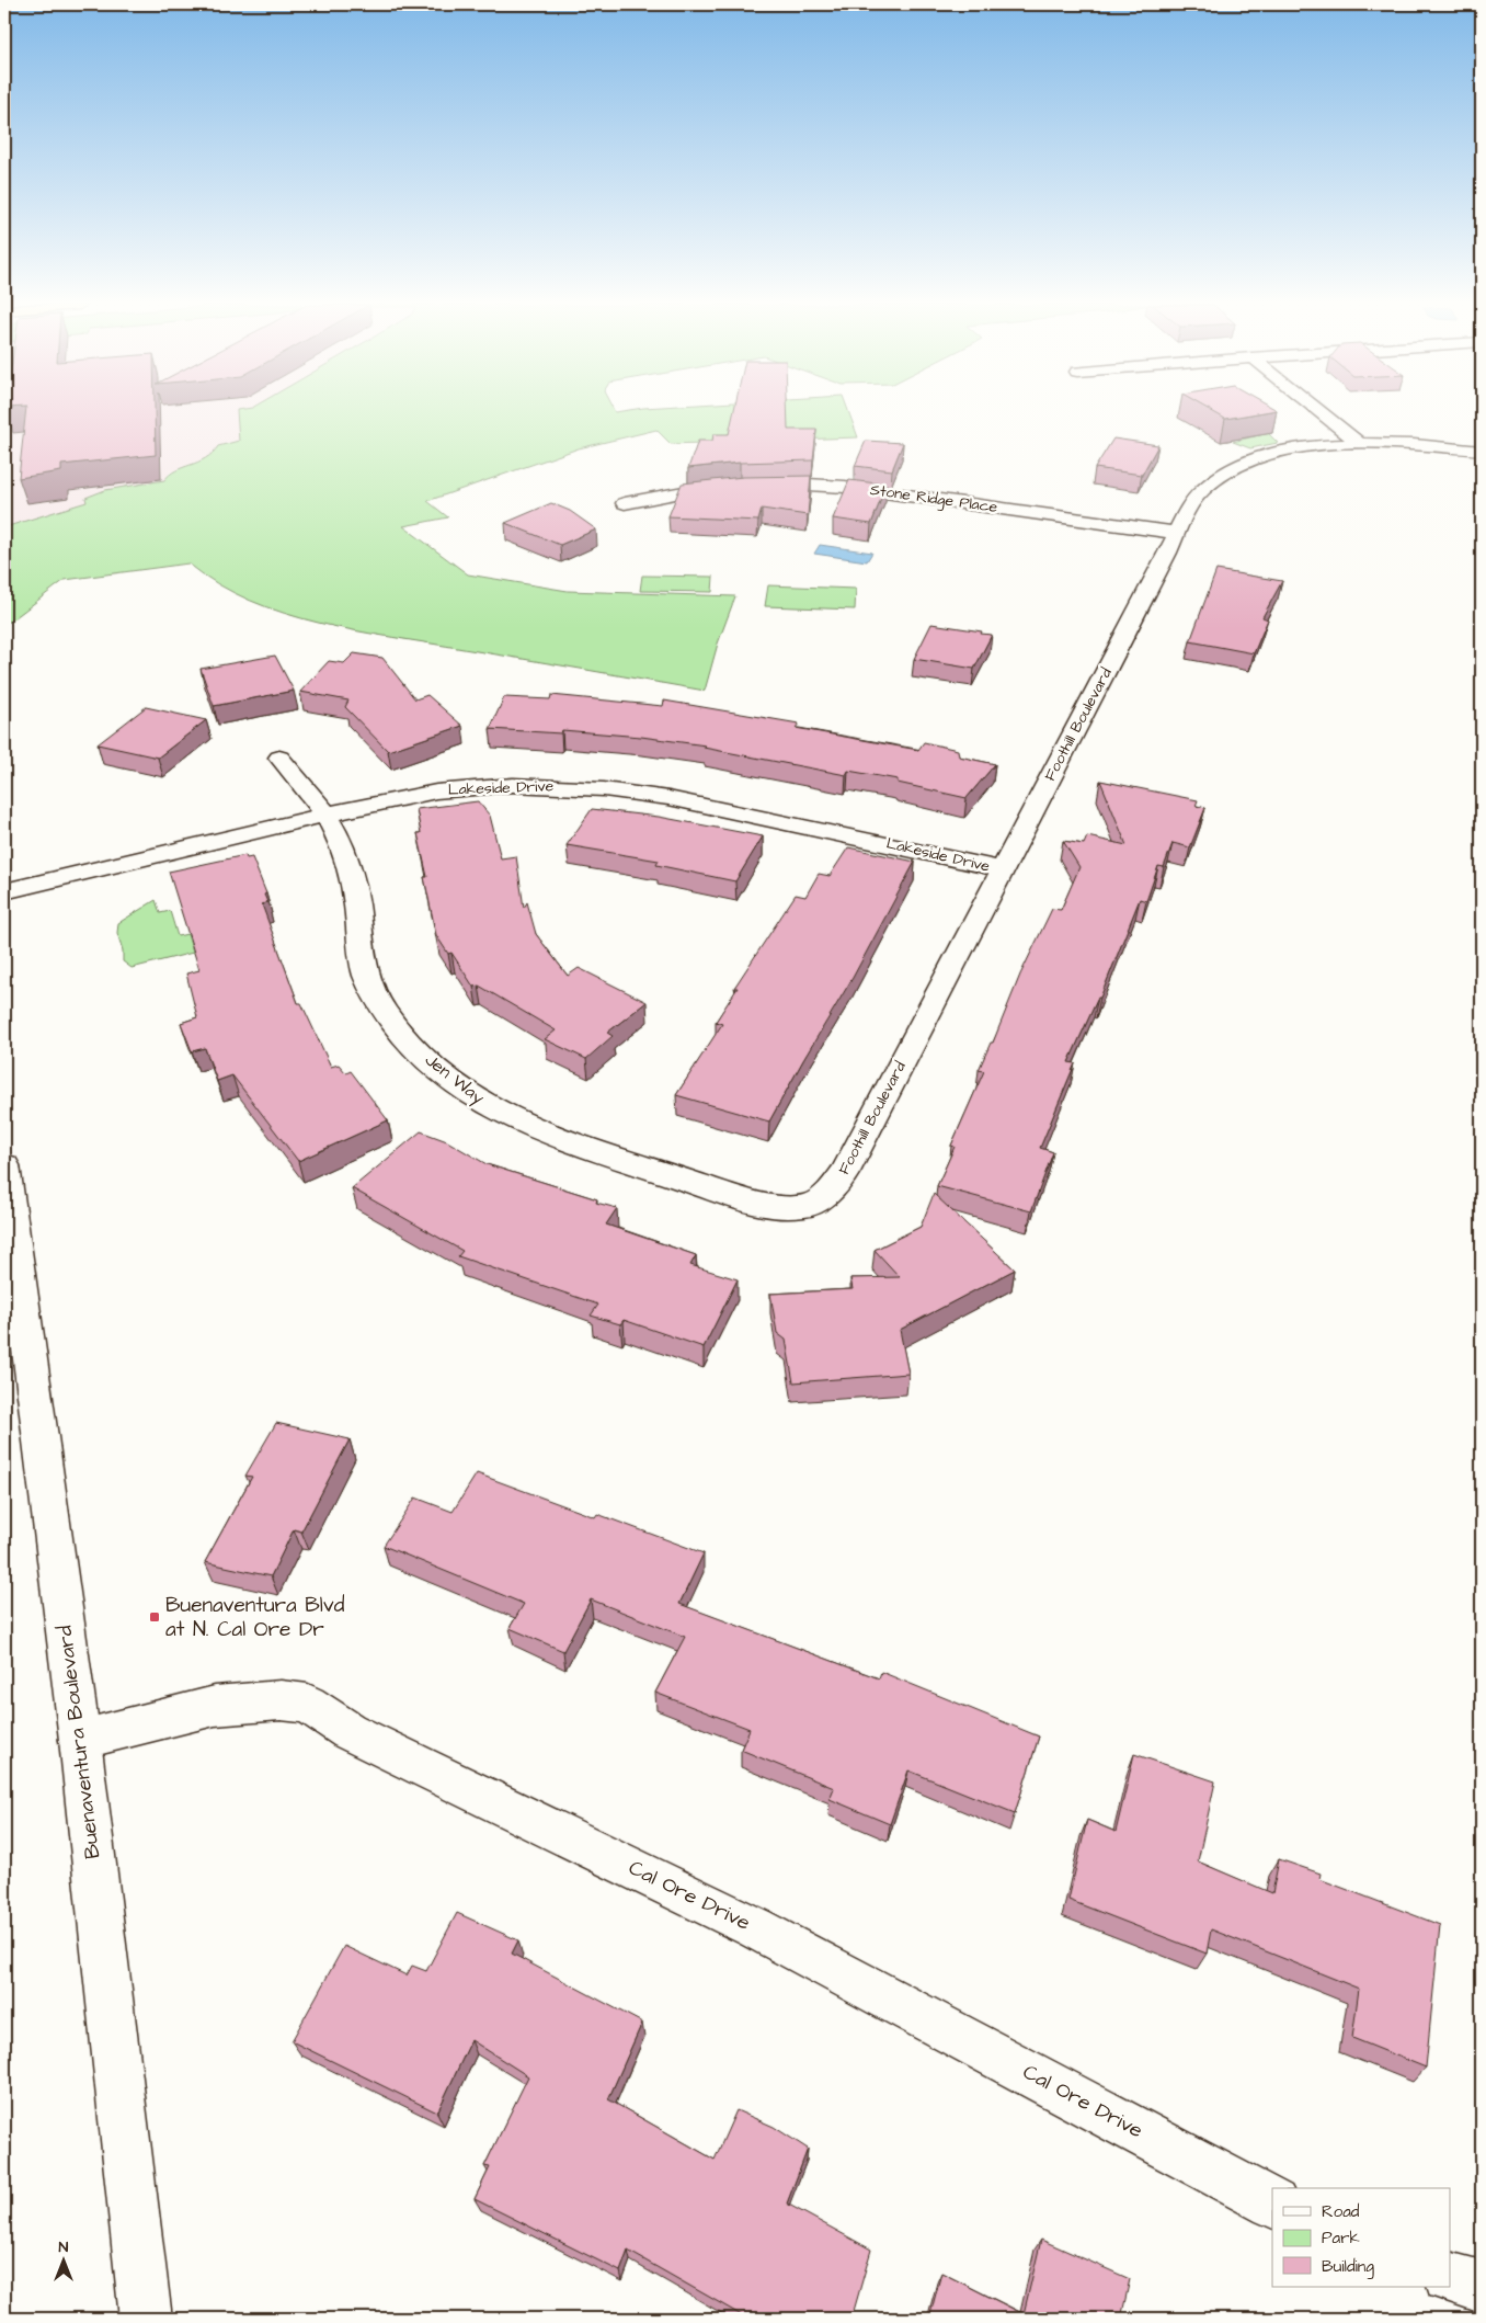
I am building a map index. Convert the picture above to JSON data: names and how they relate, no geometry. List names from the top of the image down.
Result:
{
  "streets": {
    "street": [
      "Stone Ridge Place",
      "Foothill Boulevard",
      "Lakeside Drive",
      "Jen Way",
      "Buenaventura Boulevard",
      "Cal Ore Drive"
    ]
  },
  "crossings": [
    ["Stone Ridge Place", "Foothill Boulevard"],
    ["Foothill Boulevard", "Lakeside Drive"],
    ["Foothill Boulevard", "Jen Way"],
    ["Lakeside Drive", "Jen Way"],
    ["Buenaventura Boulevard", "Cal Ore Drive"]
  ],
  "places": {
    "transit": ["Buenaventura Blvd at N. Cal Ore Dr"]
  },
  "legend": ["Road", "Park", "Building"],
  "north": "top"
}
